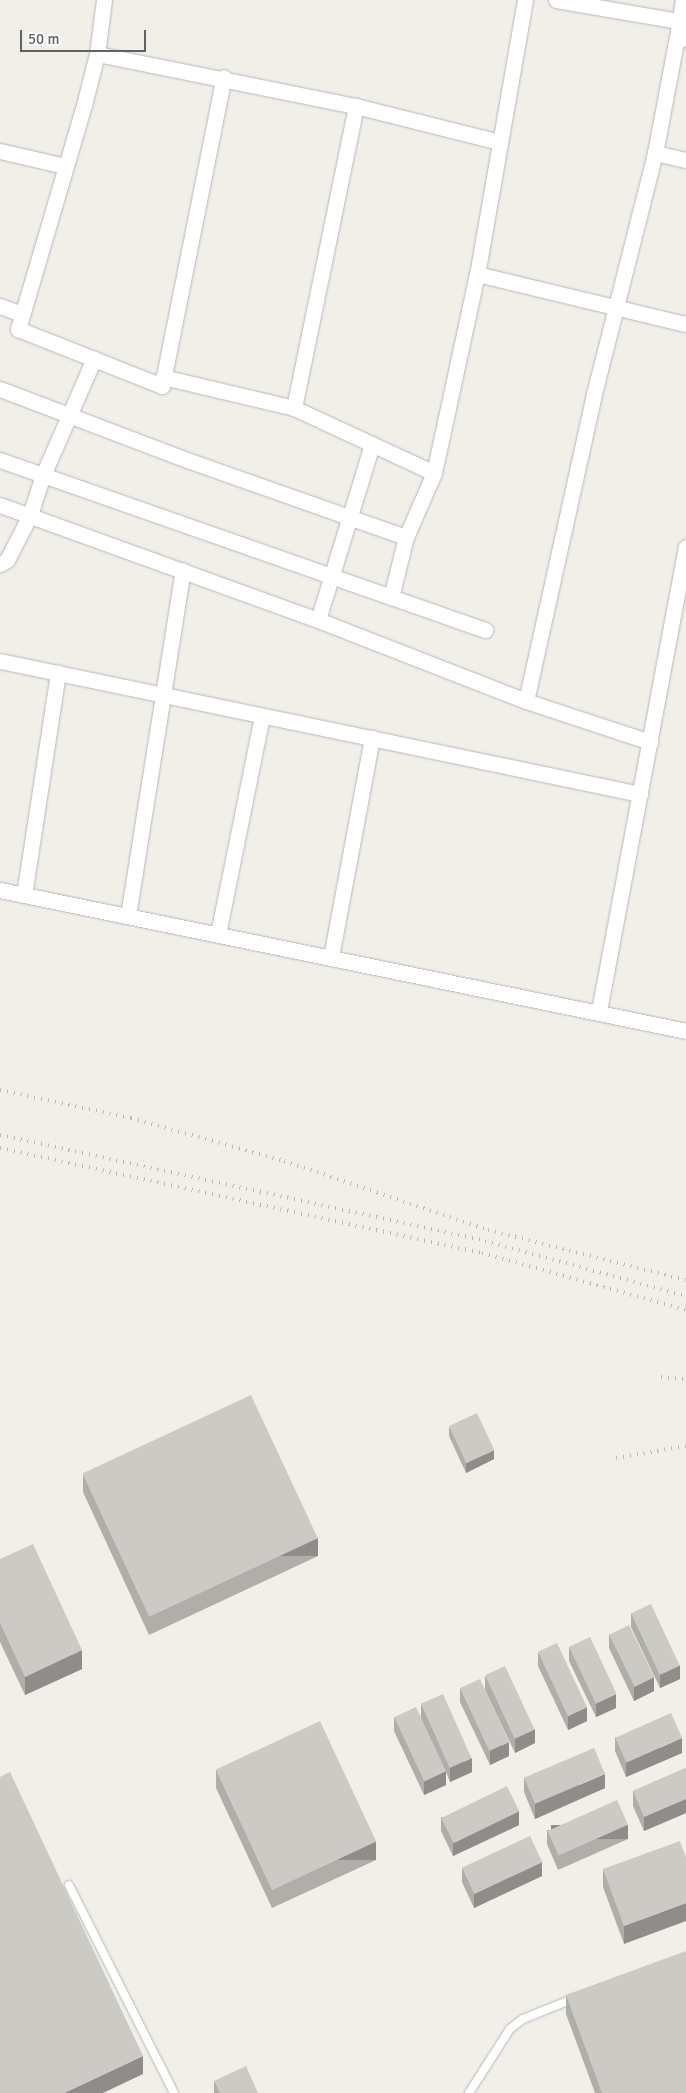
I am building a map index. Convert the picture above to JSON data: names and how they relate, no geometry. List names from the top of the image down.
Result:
{
  "scale_bar": "50 m"
}
